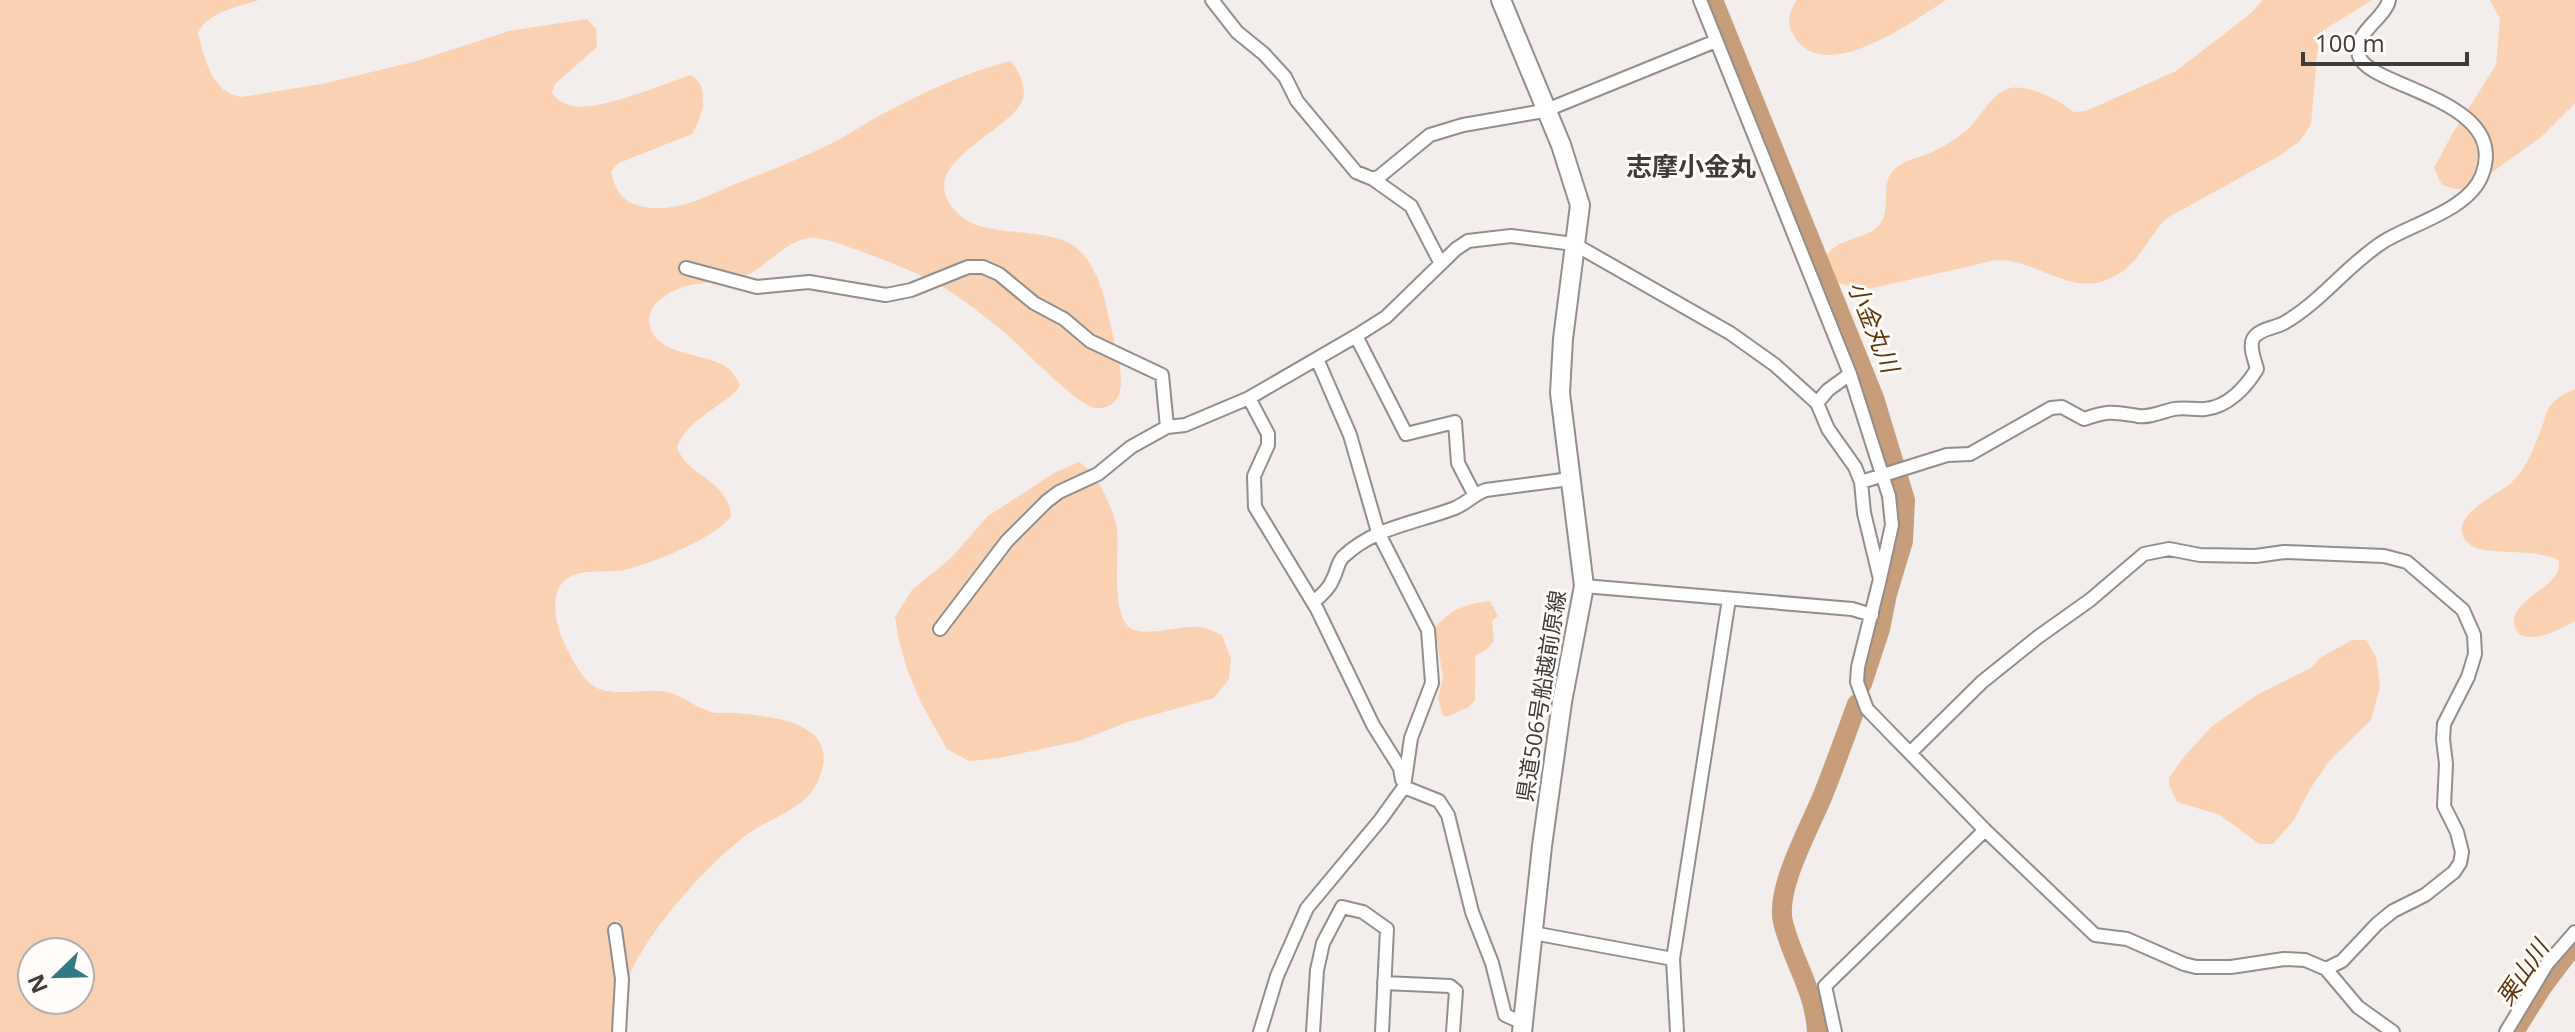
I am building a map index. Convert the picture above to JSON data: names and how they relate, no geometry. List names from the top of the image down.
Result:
{
  "streets": {
    "main road": ["県道506号船越前原線"]
  },
  "districts": ["志摩小金丸"],
  "water": ["小金丸川", "栗山川"],
  "scale_bar": "100 m",
  "north": "bottom left"
}
